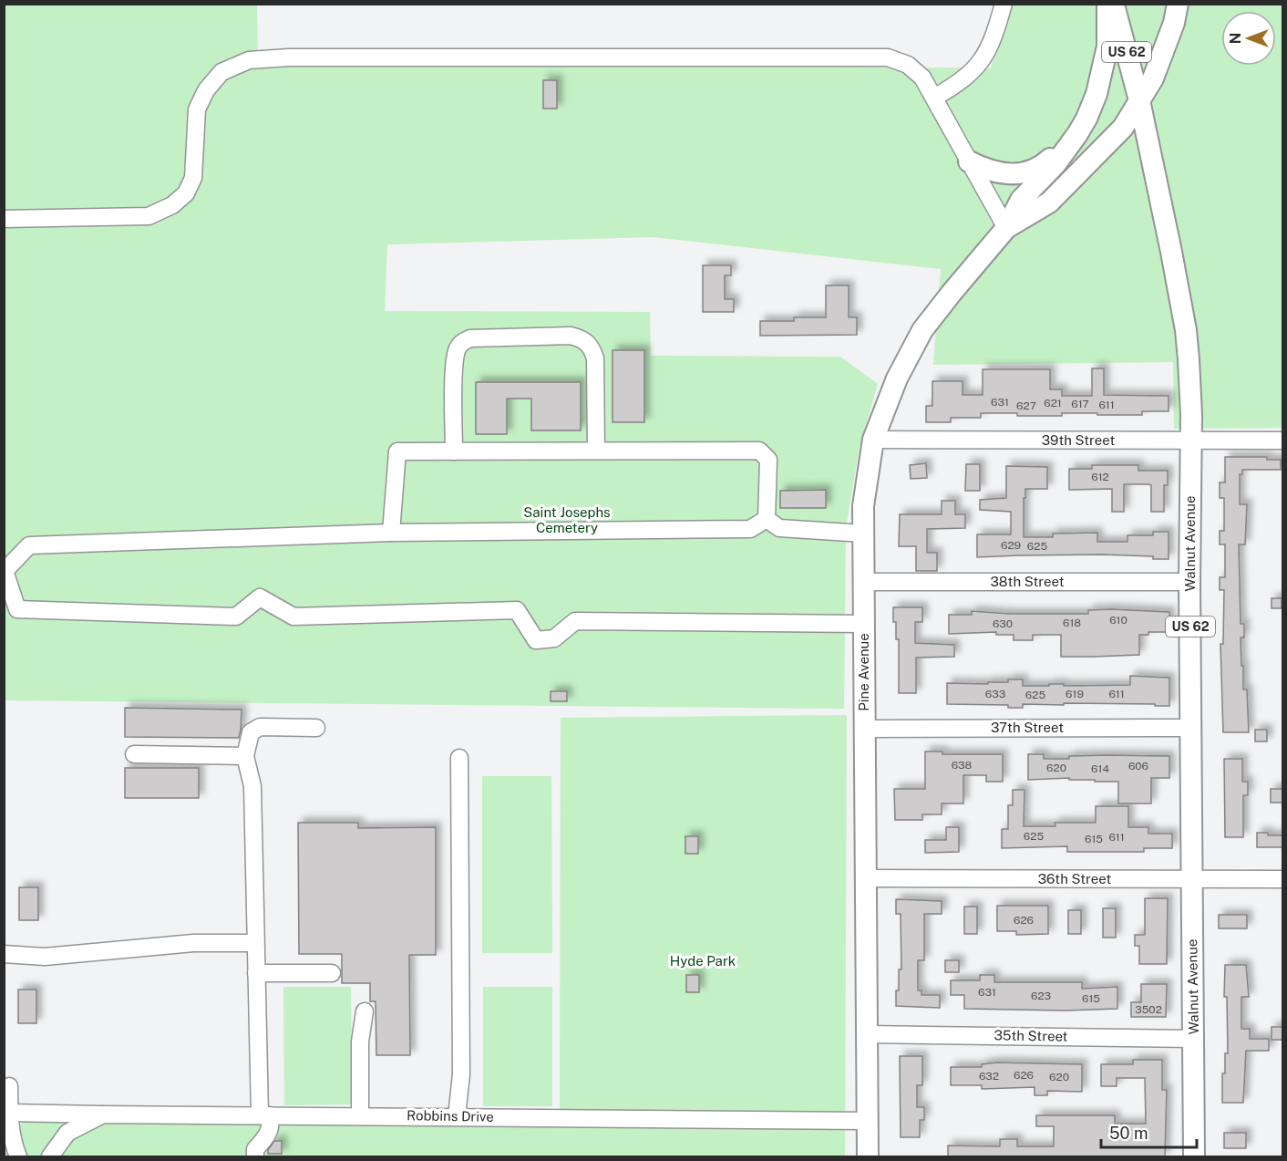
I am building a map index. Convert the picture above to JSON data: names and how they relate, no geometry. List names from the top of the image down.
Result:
{
  "streets": {
    "main road": ["US 62", "Walnut Avenue", "Pine Avenue"],
    "street": [
      "39th Street",
      "38th Street",
      "37th Street",
      "36th Street",
      "35th Street",
      "Robbins Drive"
    ]
  },
  "crossings": [
    ["39th Street", "Walnut Avenue"],
    ["39th Street", "Pine Avenue"],
    ["Walnut Avenue", "38th Street"],
    ["Walnut Avenue", "37th Street"],
    ["Walnut Avenue", "36th Street"],
    ["Walnut Avenue", "35th Street"],
    ["38th Street", "Pine Avenue"],
    ["Pine Avenue", "37th Street"],
    ["Pine Avenue", "36th Street"],
    ["Pine Avenue", "35th Street"],
    ["Pine Avenue", "Robbins Drive"]
  ],
  "parks": ["Saint Josephs Cemetery", "Hyde Park"],
  "house_numbers": [
    "631",
    "621",
    "617",
    "611",
    "627",
    "612",
    "629",
    "625",
    "610",
    "618",
    "630",
    "633",
    "619",
    "611",
    "625",
    "638",
    "606",
    "620",
    "614",
    "625",
    "611",
    "615",
    "626",
    "631",
    "623",
    "615",
    "3502",
    "626",
    "632",
    "620"
  ],
  "scale_bar": "50 m",
  "north": "left"
}
